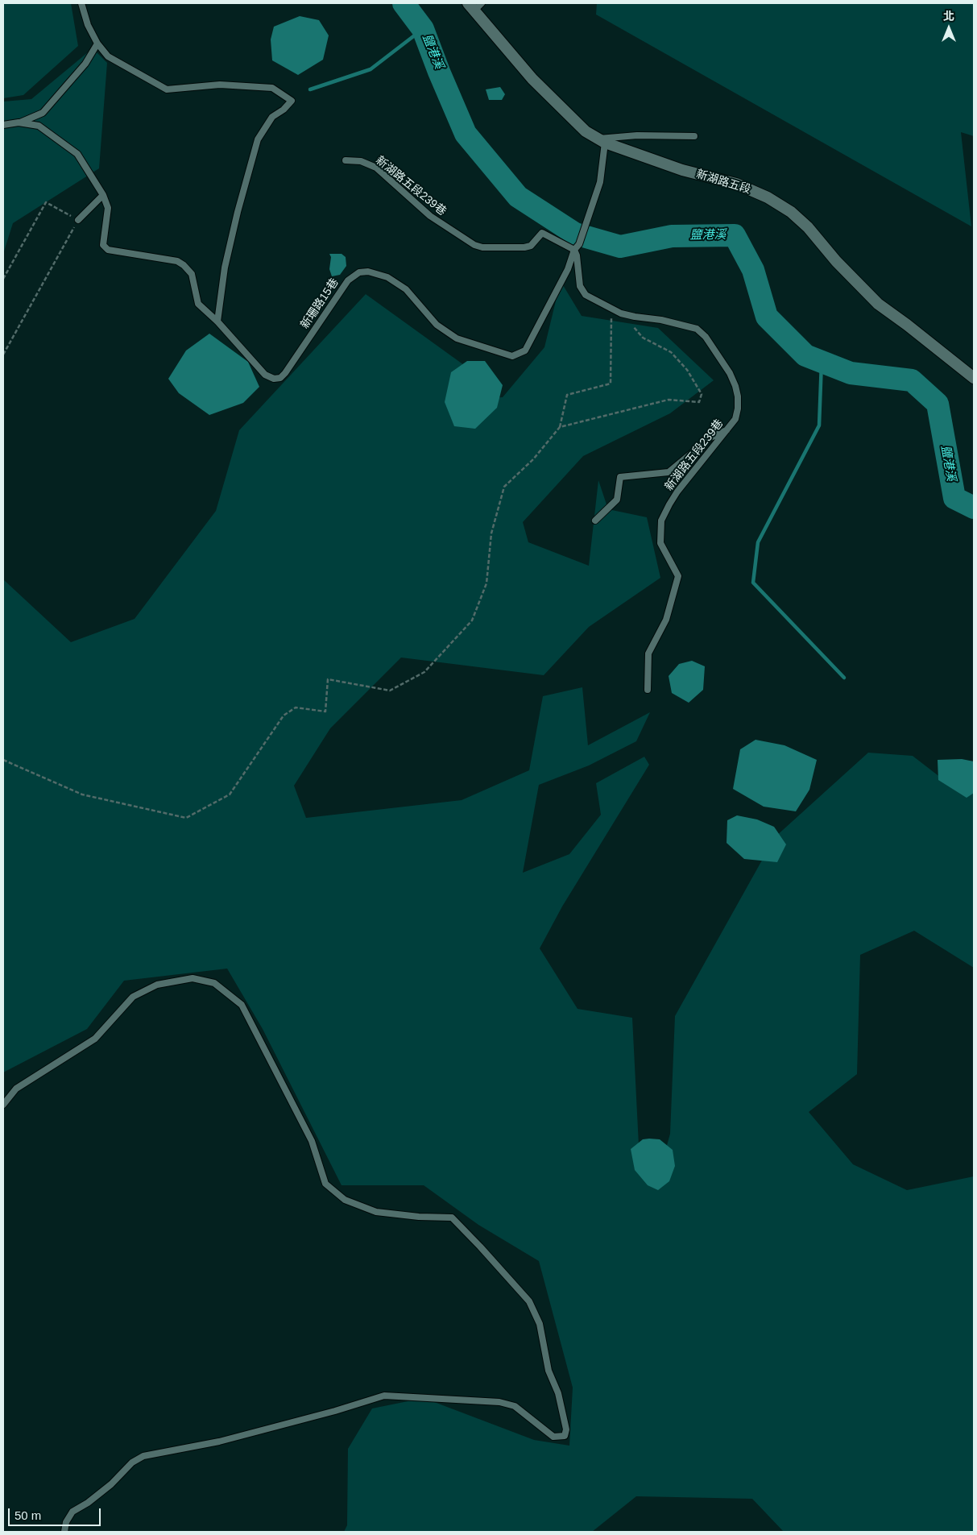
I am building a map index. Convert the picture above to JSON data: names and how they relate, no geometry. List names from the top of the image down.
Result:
{
  "streets": {
    "street": ["新湖路五段"],
    "lane": ["新湖路五段239巷", "新珊路15巷"]
  },
  "crossings": [
    ["新湖路五段", "新珊路15巷"],
    ["新湖路五段239巷", "新珊路15巷"]
  ],
  "water": ["鹽港溪"],
  "scale_bar": "50 m",
  "north": "top"
}
